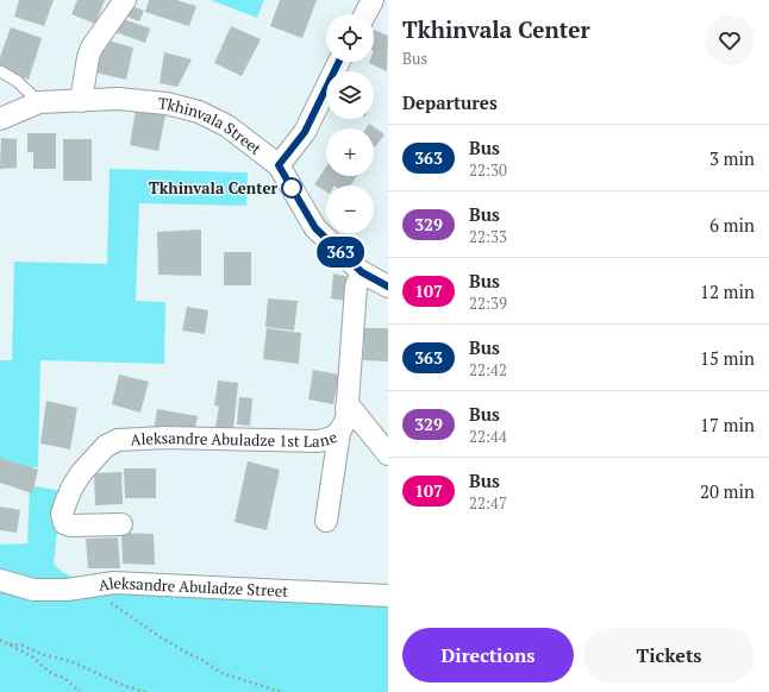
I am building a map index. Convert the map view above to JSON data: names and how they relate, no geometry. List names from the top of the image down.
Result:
{
  "streets": {
    "street": ["Tkhinvala Street", "Aleksandre Abuladze 1st Lane", "Aleksandre Abuladze Street"]
  },
  "crossings": [
    ["Tkhinvala Street", "Aleksandre Abuladze 1st Lane"]
  ],
  "places": ["Tkhinvala Center"],
  "lines": ["bus line 363"],
  "page": {
    "on_map": "363",
    "heading": [
      ["Tkhinvala Center", "Bus"],
      "Departures"
    ],
    "map_buttons": ["+", "−"],
    "list": [
      {
        "mark": "363",
        "name": "Bus",
        "note": "22:30",
        "value": "3 min"
      },
      {
        "mark": "329",
        "name": "Bus",
        "note": "22:33",
        "value": "6 min"
      },
      {
        "mark": "107",
        "name": "Bus",
        "note": "22:39",
        "value": "12 min"
      },
      {
        "mark": "363",
        "name": "Bus",
        "note": "22:42",
        "value": "15 min"
      },
      {
        "mark": "329",
        "name": "Bus",
        "note": "22:44",
        "value": "17 min"
      },
      {
        "mark": "107",
        "name": "Bus",
        "note": "22:47",
        "value": "20 min"
      }
    ],
    "buttons": ["Directions", "Tickets"]
  }
}
